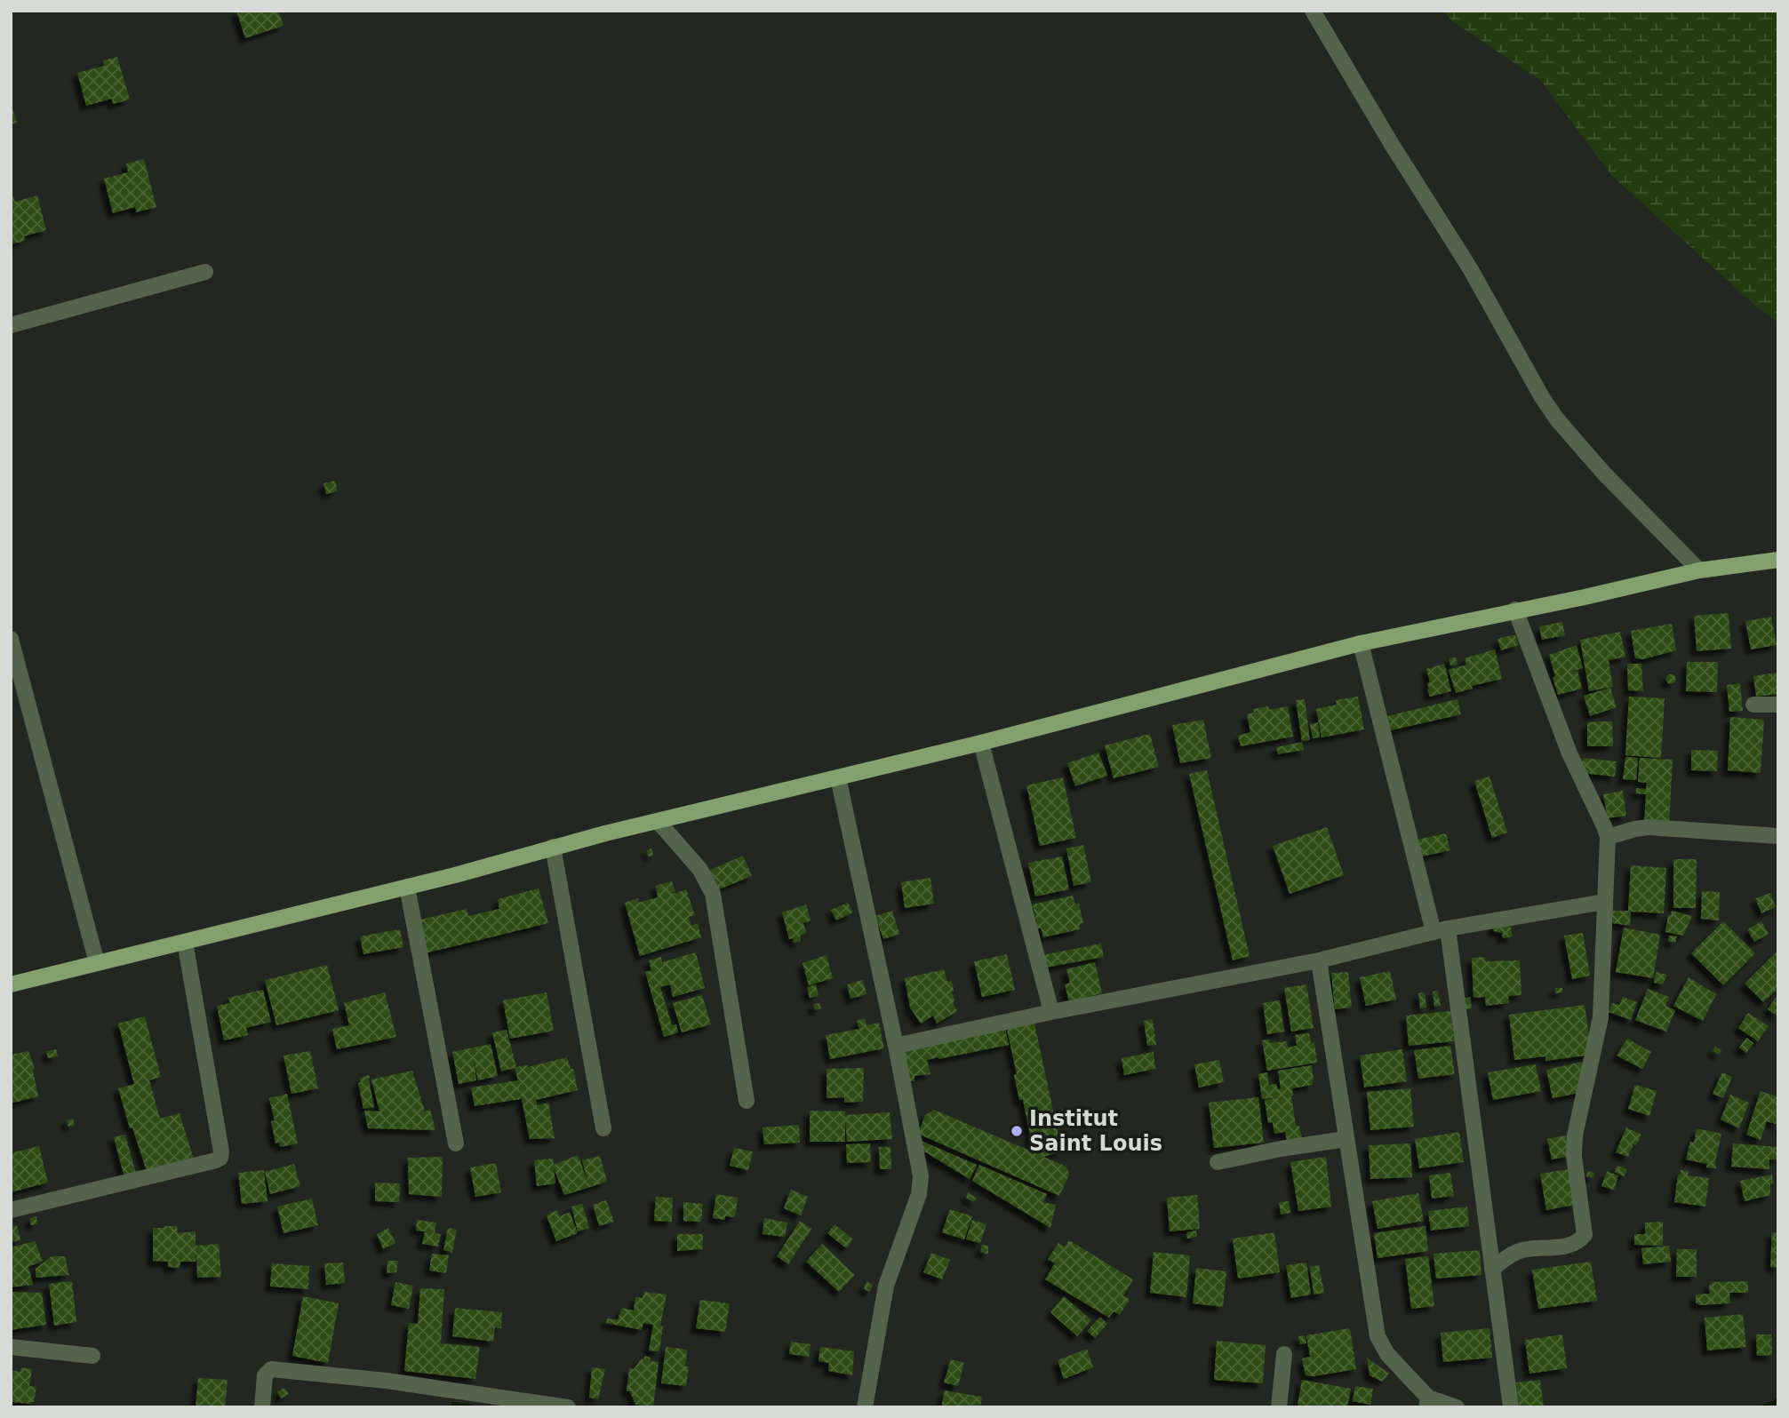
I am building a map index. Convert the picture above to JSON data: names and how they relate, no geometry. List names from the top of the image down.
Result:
{
  "places": ["Institut Saint Louis"]
}
